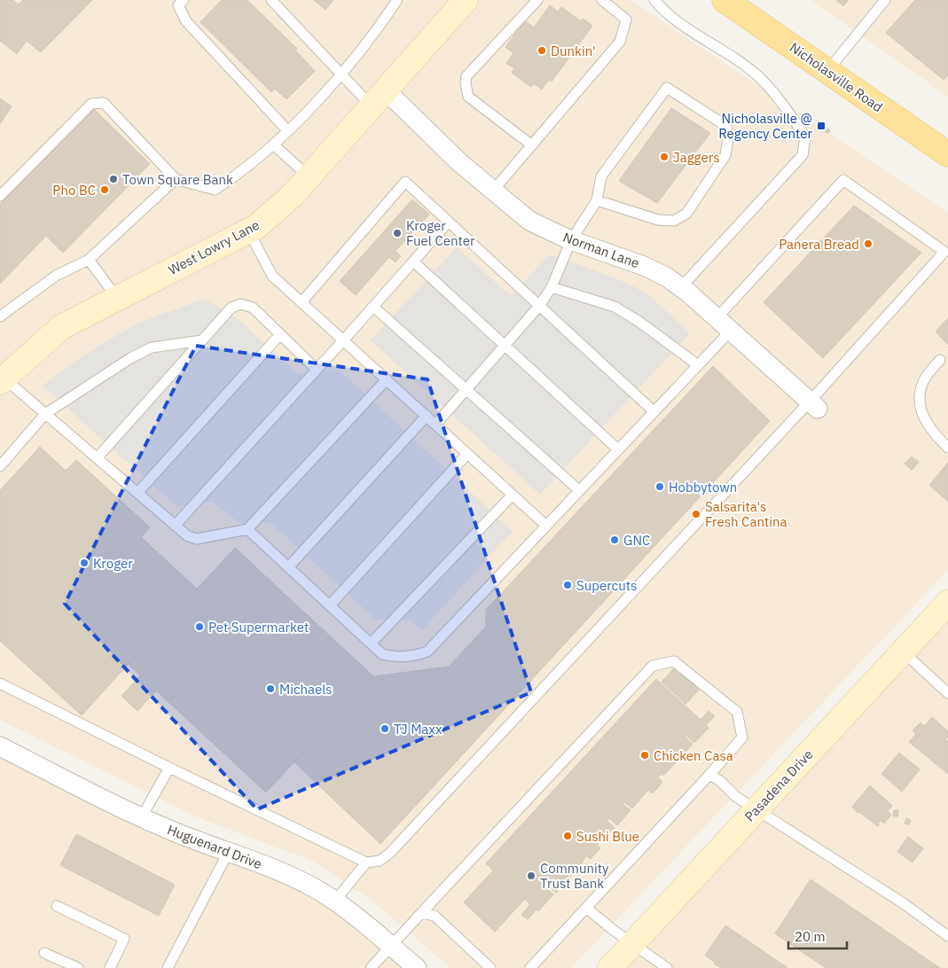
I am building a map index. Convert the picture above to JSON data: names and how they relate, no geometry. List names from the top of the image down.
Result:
{
  "streets": {
    "main road": ["Nicholasville Road"],
    "street": [
      "West Lowry Lane",
      "Norman Lane",
      "Pasadena Drive",
      "Huguenard Drive"
    ]
  },
  "crossings": [
    ["West Lowry Lane", "Norman Lane"]
  ],
  "places": {
    "other": [
      "Dunkin'",
      "Jaggers",
      "Town Square Bank",
      "Pho BC",
      "Kroger Fuel Center",
      "Panera Bread",
      "Hobbytown",
      "Salsarita's Fresh Cantina",
      "GNC",
      "Kroger",
      "Supercuts",
      "Pet Supermarket",
      "Michaels",
      "TJ Maxx",
      "Chicken Casa",
      "Sushi Blue",
      "Community Trust Bank"
    ],
    "transit": ["Nicholasville @ Regency Center"]
  },
  "scale_bar": "20 m"
}
